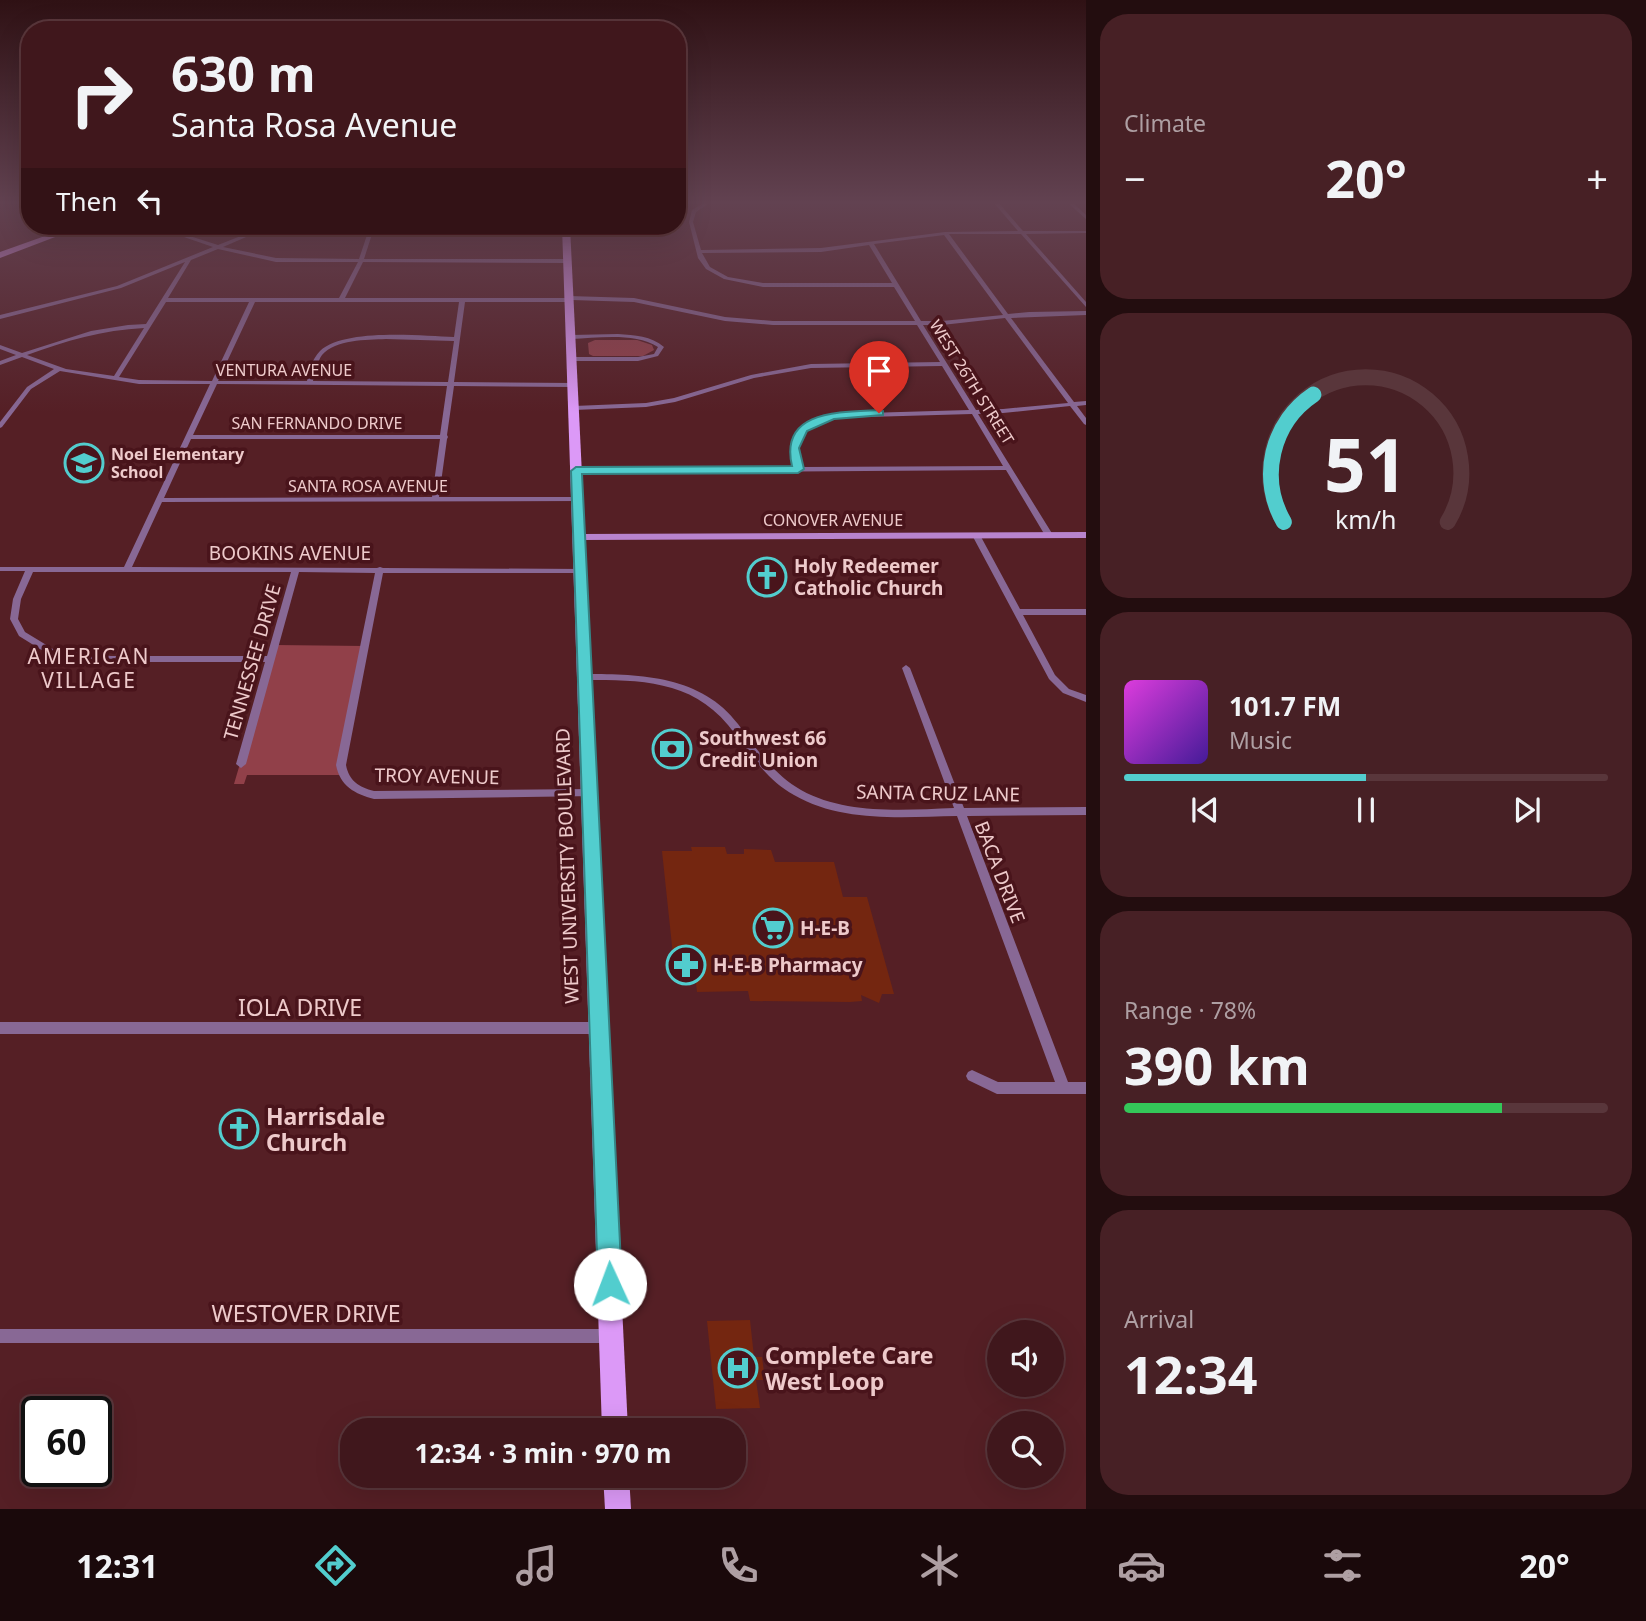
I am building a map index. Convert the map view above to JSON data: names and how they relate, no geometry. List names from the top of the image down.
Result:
{
  "streets": {
    "main road": ["WEST UNIVERSITY BOULEVARD"],
    "street": [
      "VENTURA AVENUE",
      "WEST 26TH STREET",
      "SAN FERNANDO DRIVE",
      "SANTA ROSA AVENUE",
      "CONOVER AVENUE",
      "BOOKINS AVENUE",
      "TENNESSEE DRIVE",
      "TROY AVENUE",
      "SANTA CRUZ LANE",
      "BACA DRIVE",
      "IOLA DRIVE",
      "WESTOVER DRIVE"
    ]
  },
  "crossings": [
    ["VENTURA AVENUE", "WEST UNIVERSITY BOULEVARD"],
    ["WEST 26TH STREET", "CONOVER AVENUE"],
    ["SANTA ROSA AVENUE", "WEST UNIVERSITY BOULEVARD"],
    ["CONOVER AVENUE", "WEST UNIVERSITY BOULEVARD"],
    ["BOOKINS AVENUE", "TENNESSEE DRIVE"],
    ["BOOKINS AVENUE", "TROY AVENUE"],
    ["BOOKINS AVENUE", "WEST UNIVERSITY BOULEVARD"],
    ["TROY AVENUE", "WEST UNIVERSITY BOULEVARD"],
    ["SANTA CRUZ LANE", "WEST UNIVERSITY BOULEVARD"],
    ["SANTA CRUZ LANE", "BACA DRIVE"],
    ["WEST UNIVERSITY BOULEVARD", "IOLA DRIVE"],
    ["WEST UNIVERSITY BOULEVARD", "WESTOVER DRIVE"]
  ],
  "districts": ["AMERICAN VILLAGE"],
  "places": {
    "school or university": ["Noel Elementary School"],
    "church": ["Holy Redeemer Catholic Church", "Harrisdale Church"],
    "bank": ["Southwest 66 Credit Union"],
    "supermarket": ["H-E-B"],
    "pharmacy": ["H-E-B Pharmacy"],
    "hospital": ["Complete Care West Loop"]
  },
  "page": {
    "tile": [
      "Climate",
      ["Range · 78%", "390 km"],
      ["Arrival", "12:34"]
    ],
    "turn": ["630 m", "Santa Rosa Avenue"],
    "heat": ["−", "20°", "+"],
    "then": "Then",
    "song": ["101.7 FM", "Music"],
    "limit": "60",
    "trip": "12:34 · 3 min · 970 m",
    "tabs": ["12:31", "20°"],
    "gauge": ["51", "km/h"]
  }
}
